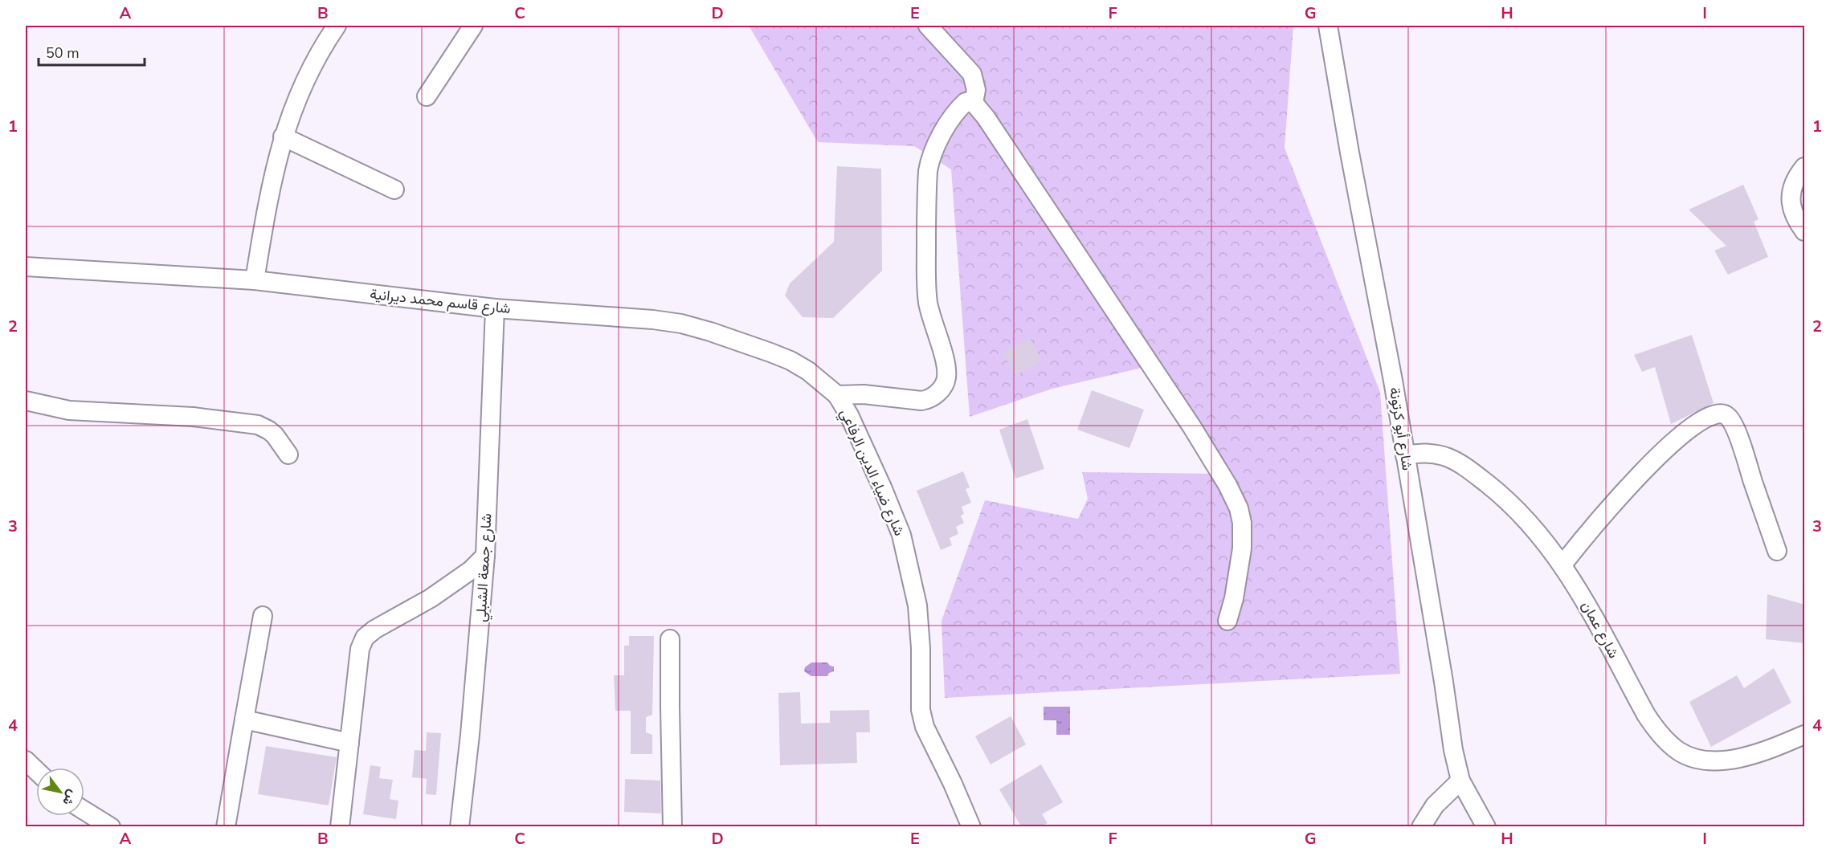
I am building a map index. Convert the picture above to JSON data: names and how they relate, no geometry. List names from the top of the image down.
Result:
{
  "streets": {
    "street": [
      "شارع قاسم محمد ديرانية",
      "شارع أبو كرتونة",
      "شارع ضياء الدين الرفاعي",
      "شارع جمعة الشبلي",
      "شارع عمان"
    ]
  },
  "crossings": [
    ["شارع قاسم محمد ديرانية", "شارع ضياء الدين الرفاعي"],
    ["شارع قاسم محمد ديرانية", "شارع جمعة الشبلي"],
    ["شارع أبو كرتونة", "شارع عمان"]
  ],
  "scale_bar": "50 m",
  "north": "bottom right",
  "grid": {
    "columns": [
      "A",
      "B",
      "C",
      "D",
      "E",
      "F",
      "G",
      "H",
      "I"
    ],
    "rows": [
      "1",
      "2",
      "3",
      "4"
    ]
  }
}
